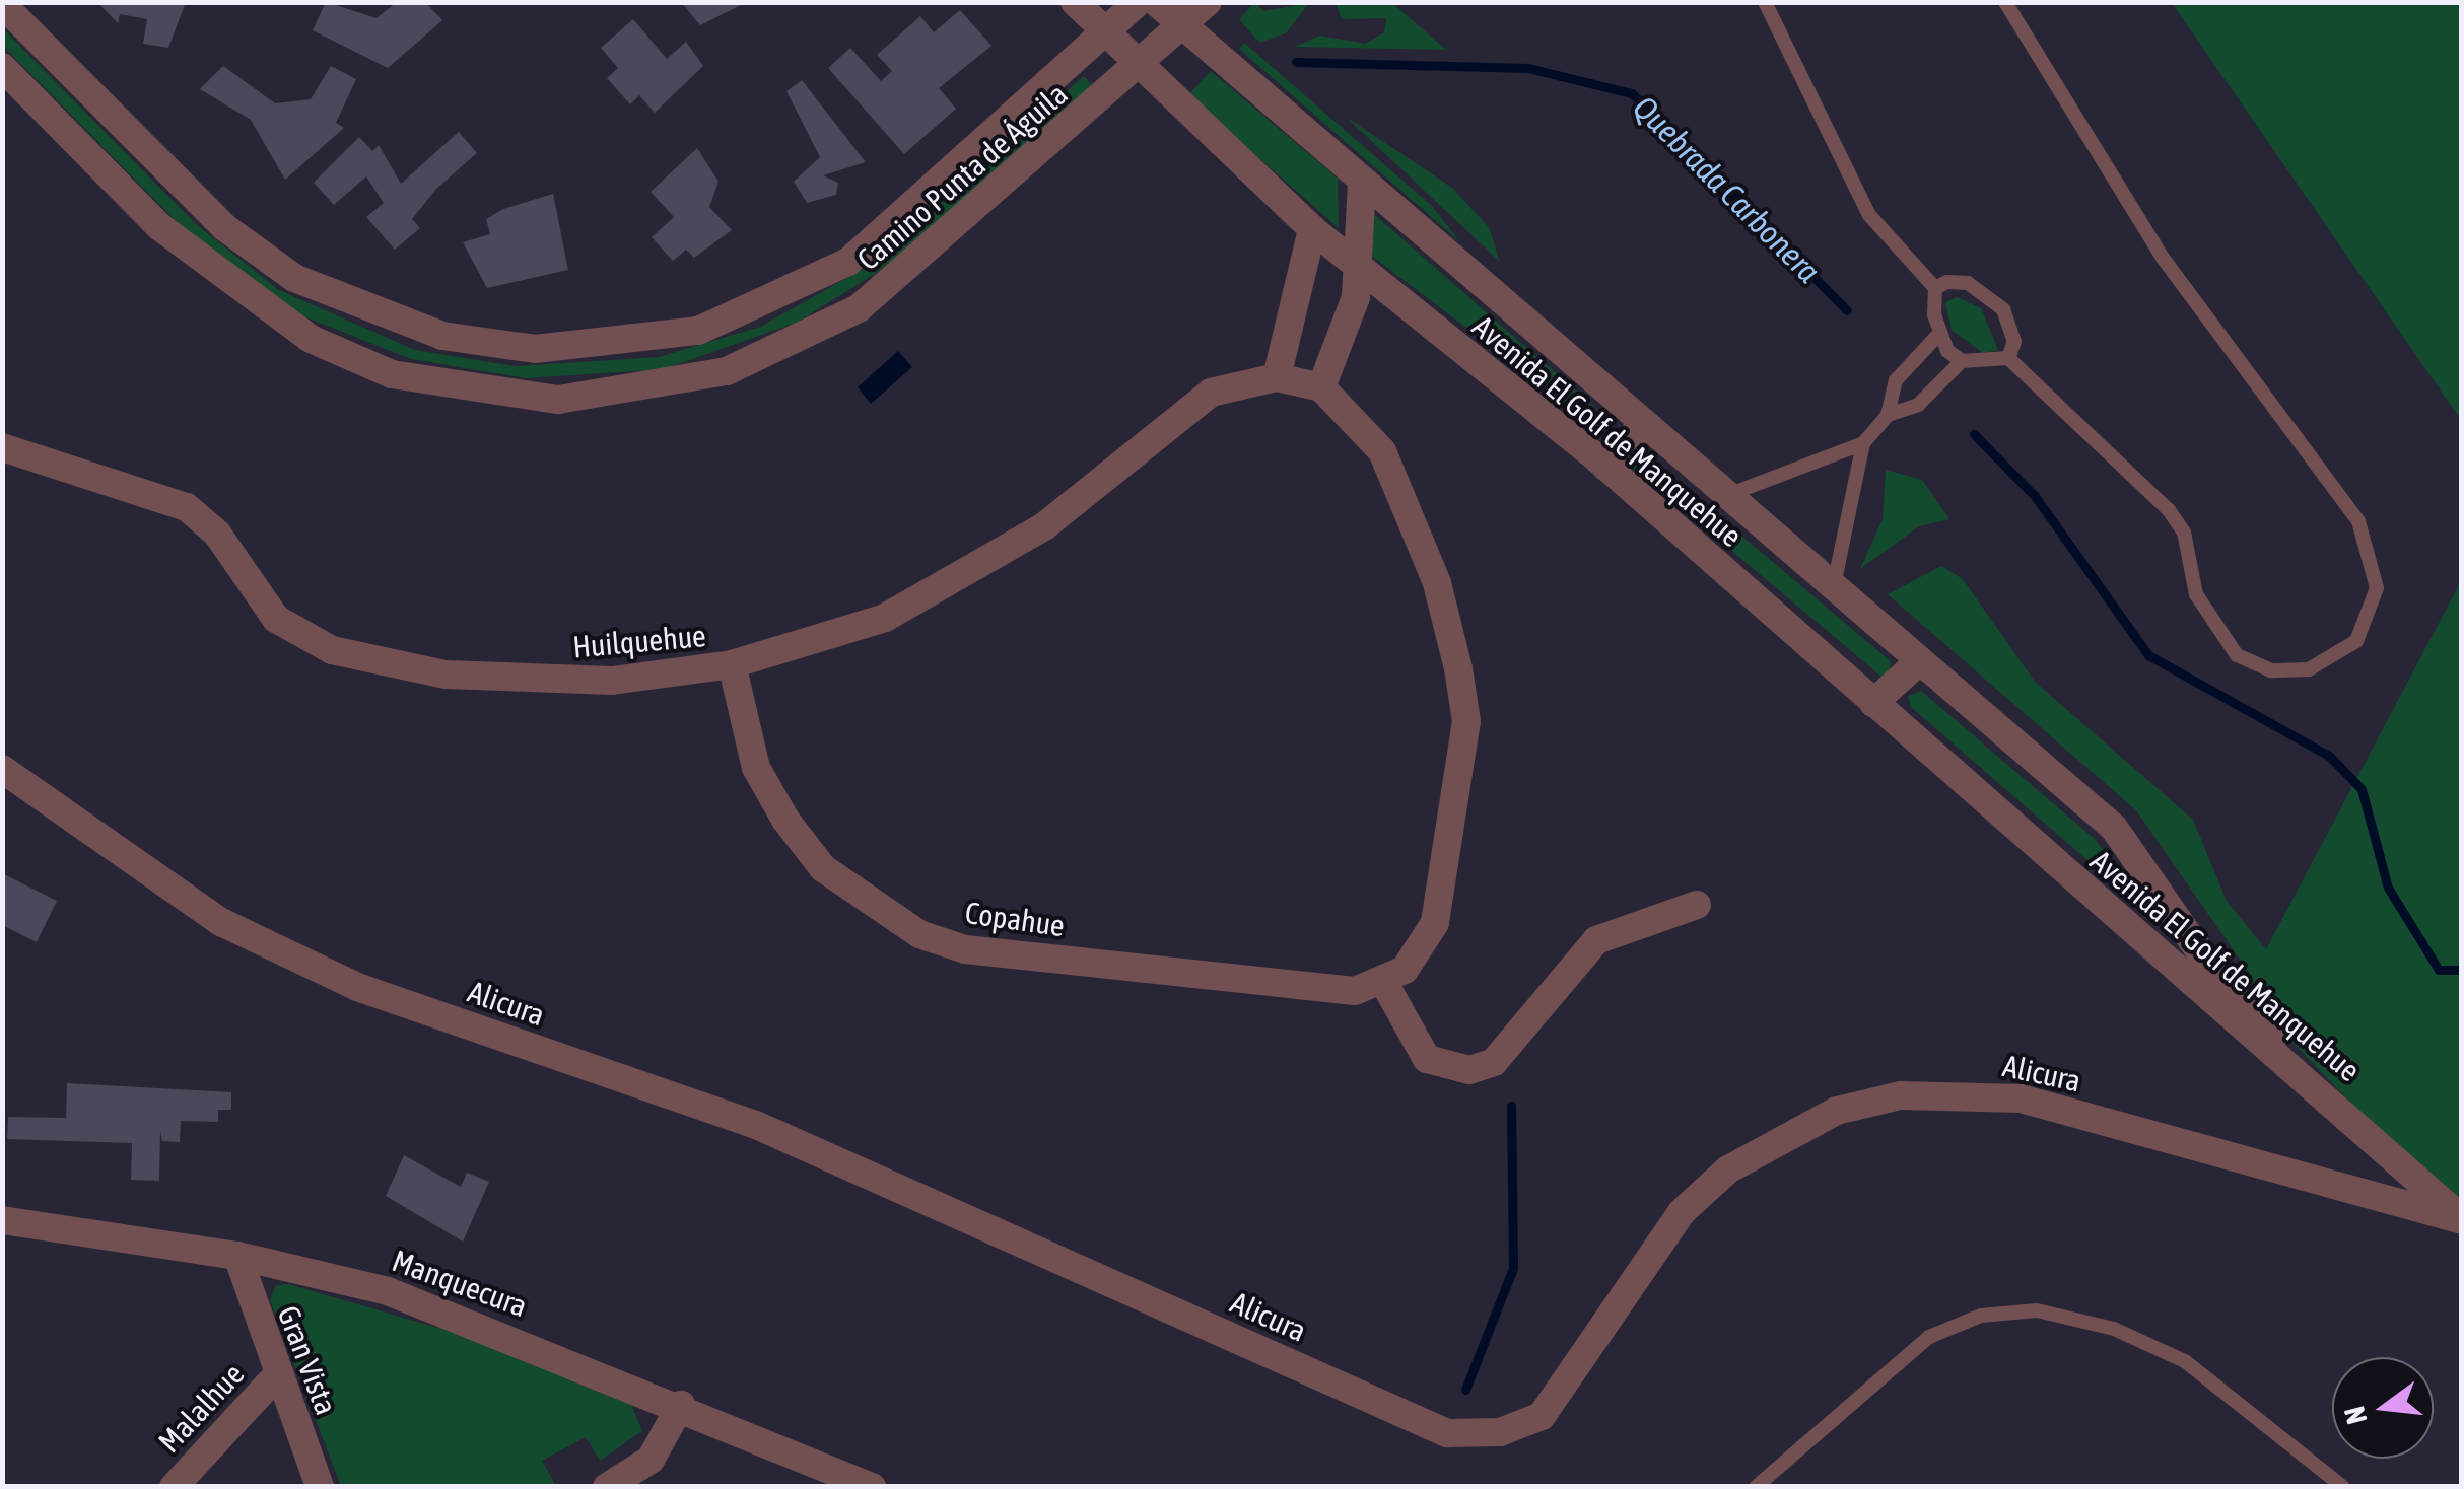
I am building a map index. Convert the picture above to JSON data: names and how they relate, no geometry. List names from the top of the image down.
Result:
{
  "streets": {
    "street": [
      "Camino Punta de Águila",
      "Avenida El Golf de Manquehue",
      "Huilquehue",
      "Copahue",
      "Alicura",
      "Manquecura",
      "Gran Vista",
      "Malalhue"
    ]
  },
  "crossings": [
    ["Camino Punta de Águila", "Avenida El Golf de Manquehue"],
    ["Huilquehue", "Copahue"],
    ["Manquecura", "Gran Vista"],
    ["Gran Vista", "Malalhue"]
  ],
  "water": ["Quebrada Carbonera"],
  "north": "left"
}
